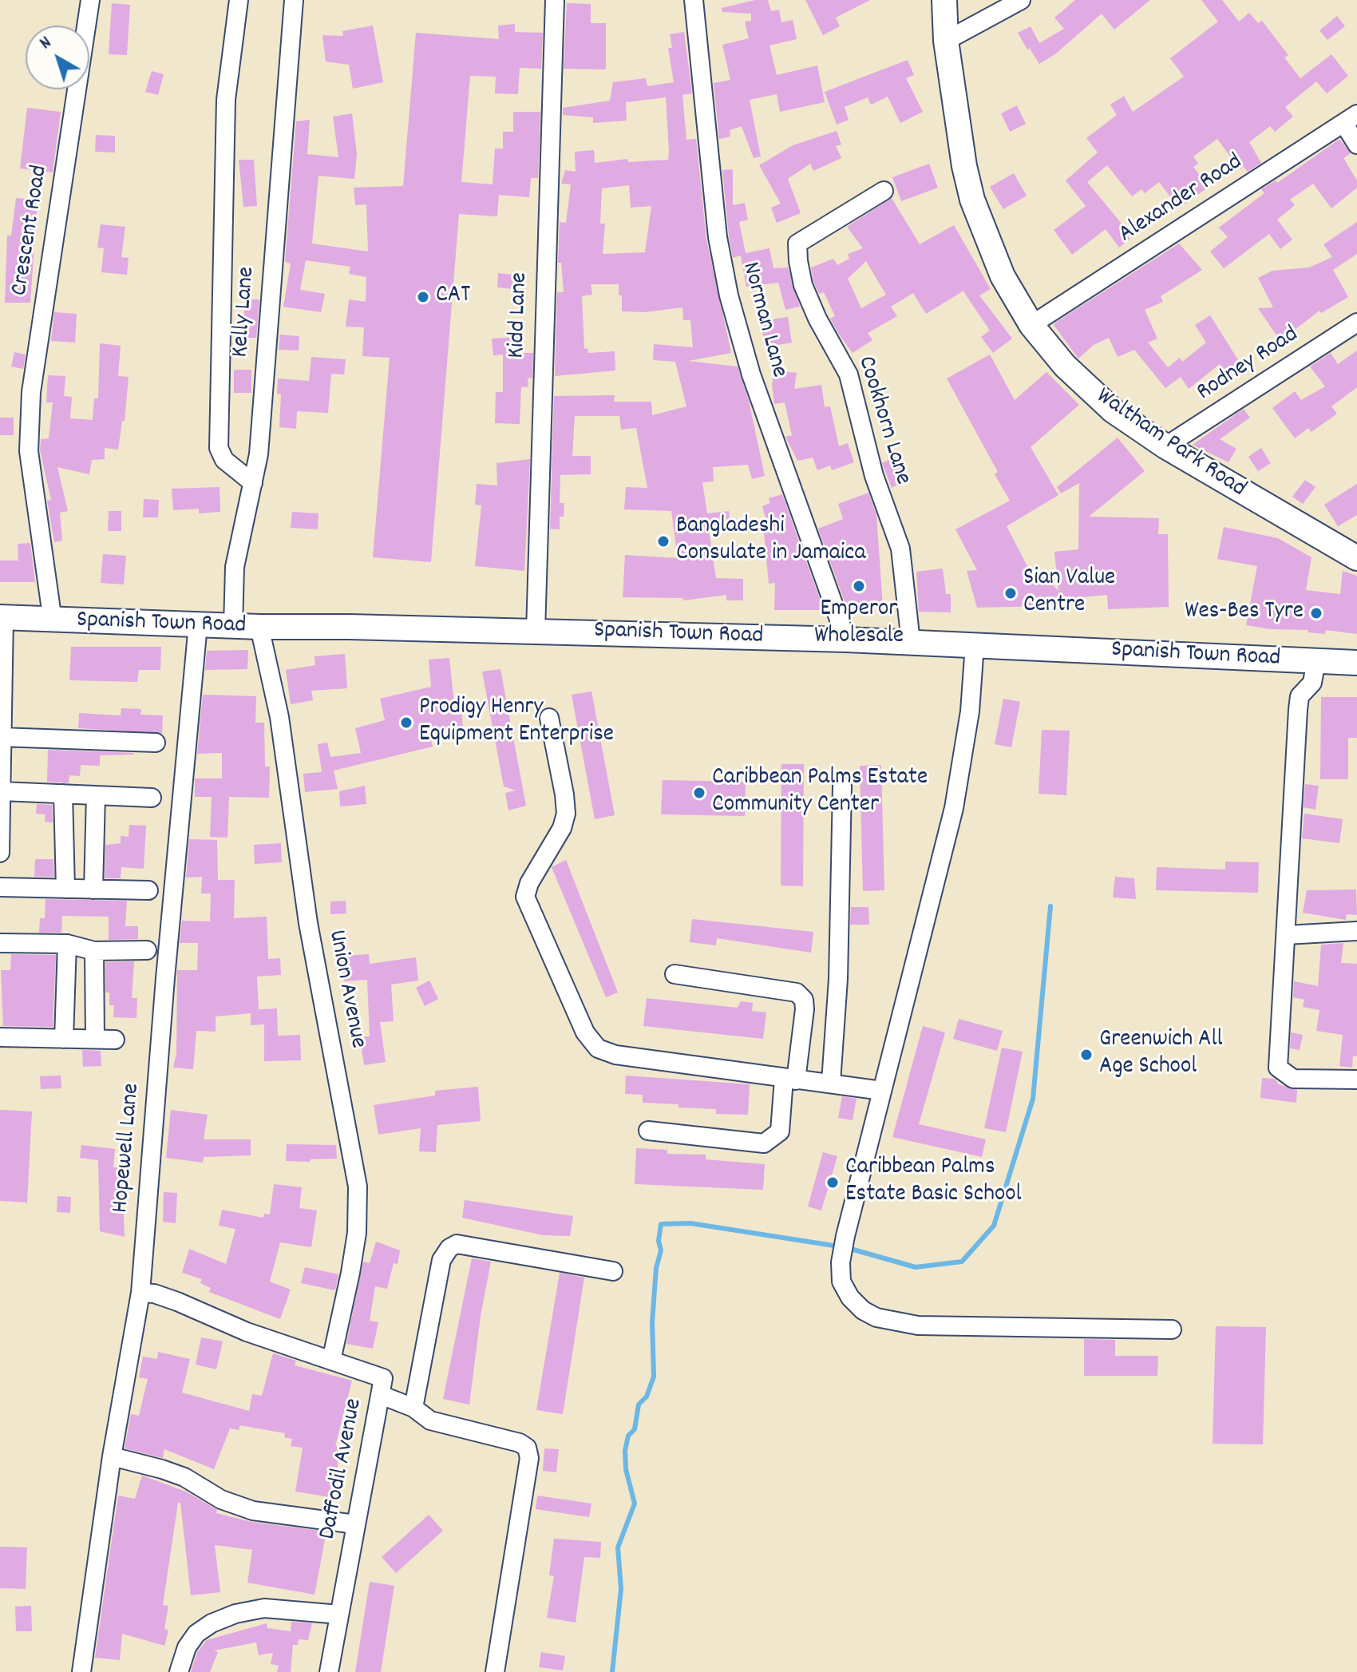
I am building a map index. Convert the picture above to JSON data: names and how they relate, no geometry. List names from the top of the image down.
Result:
{
  "streets": {
    "main road": ["Waltham Park Road", "Spanish Town Road"],
    "street": [
      "Alexander Road",
      "Crescent Road",
      "Kelly Lane",
      "Kidd Lane",
      "Norman Lane",
      "Rodney Road",
      "Cookhorn Lane",
      "Union Avenue",
      "Hopewell Lane",
      "Daffodil Avenue"
    ]
  },
  "crossings": [
    ["Alexander Road", "Waltham Park Road"],
    ["Crescent Road", "Spanish Town Road"],
    ["Kelly Lane", "Spanish Town Road"],
    ["Kidd Lane", "Spanish Town Road"],
    ["Norman Lane", "Spanish Town Road"],
    ["Rodney Road", "Waltham Park Road"],
    ["Cookhorn Lane", "Spanish Town Road"],
    ["Spanish Town Road", "Union Avenue"],
    ["Spanish Town Road", "Hopewell Lane"],
    ["Union Avenue", "Daffodil Avenue"],
    ["Hopewell Lane", "Daffodil Avenue"]
  ],
  "places": [
    "CAT",
    "Bangladeshi Consulate in Jamaica",
    "Emperor Wholesale",
    "Sian Value Centre",
    "Wes-Bes Tyre",
    "Prodigy Henry Equipment Enterprise",
    "Caribbean Palms Estate Community Center",
    "Greenwich All Age School",
    "Caribbean Palms Estate Basic School"
  ],
  "north": "top left"
}
